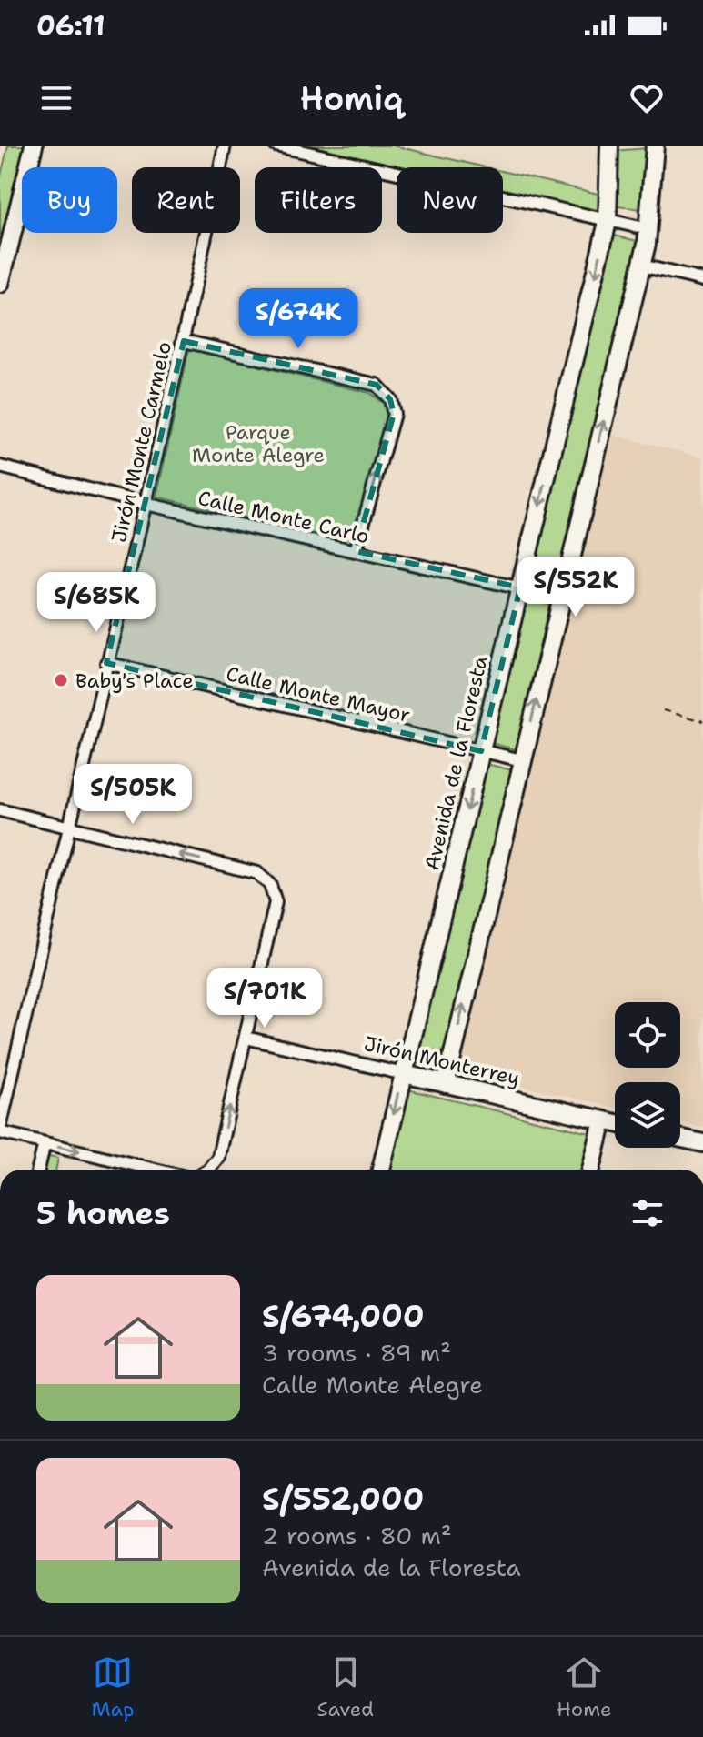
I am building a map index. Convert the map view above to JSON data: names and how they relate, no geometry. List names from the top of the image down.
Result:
{
  "streets": {
    "street": [
      "Jirón Monte Carmelo",
      "Calle Monte Carlo",
      "Calle Monte Mayor",
      "Avenida de la Floresta",
      "Jirón Monterrey"
    ]
  },
  "crossings": [
    ["Jirón Monte Carmelo", "Calle Monte Carlo"],
    ["Jirón Monte Carmelo", "Calle Monte Mayor"],
    ["Calle Monte Carlo", "Avenida de la Floresta"],
    ["Calle Monte Mayor", "Avenida de la Floresta"],
    ["Avenida de la Floresta", "Jirón Monterrey"]
  ],
  "parks": ["Parque Monte Alegre"],
  "places": ["Baby's Place"],
  "page": {
    "status": "06:11",
    "header": "Homiq",
    "chip": [
      "Buy",
      "Rent",
      "Filters",
      "New"
    ],
    "price": [
      "S/674K",
      "S/552K",
      "S/685K",
      "S/505K",
      "S/701K"
    ],
    "heading": "5 homes",
    "list": [
      {
        "name": "S/674,000",
        "note": "3 rooms · 89 m² · Calle Monte Alegre"
      },
      {
        "name": "S/552,000",
        "note": "2 rooms · 80 m² · Avenida de la Floresta"
      }
    ],
    "tabs": ["Map", "Saved", "Home"]
  }
}
